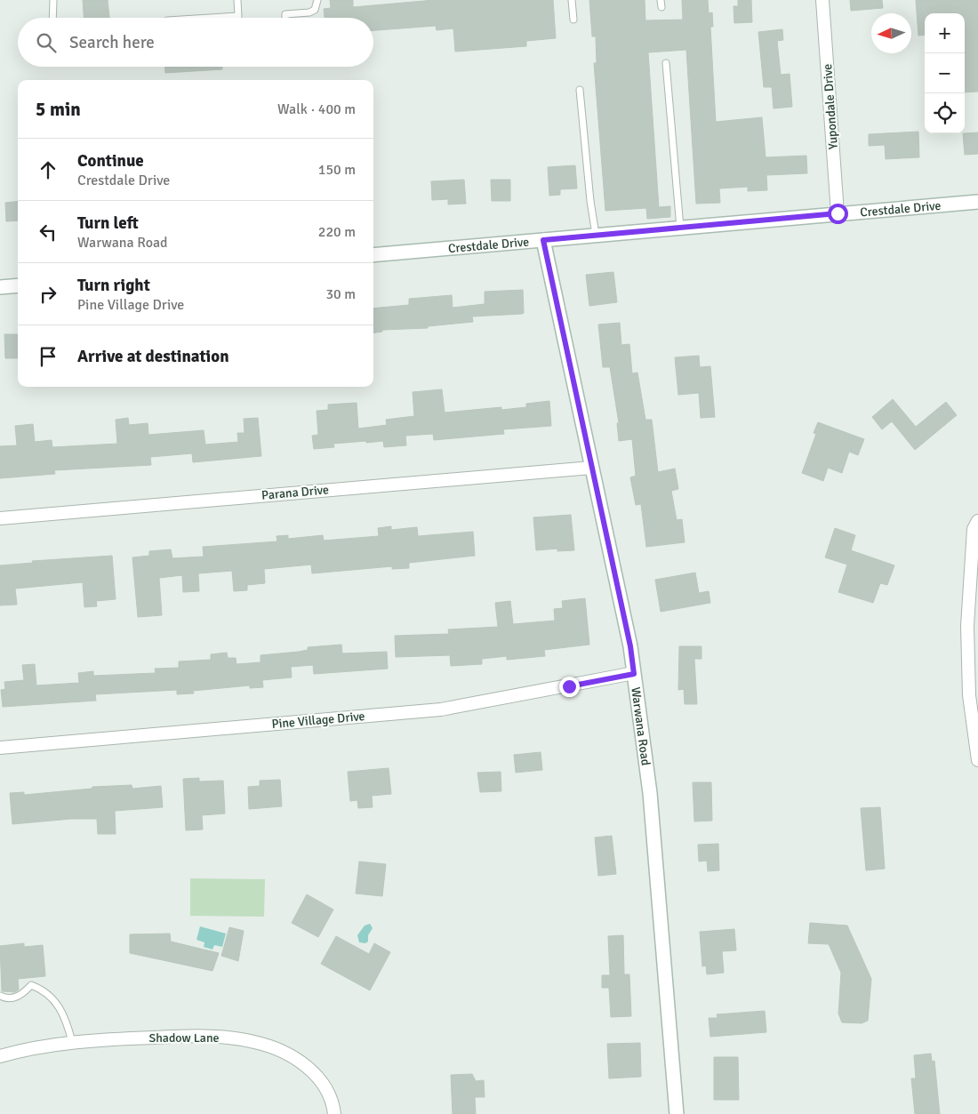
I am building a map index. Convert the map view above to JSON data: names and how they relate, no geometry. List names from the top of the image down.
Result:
{
  "streets": {
    "street": [
      "Yupondale Drive",
      "Crestdale Drive",
      "Parana Drive",
      "Pine Village Drive",
      "Warwana Road",
      "Shadow Lane"
    ]
  },
  "crossings": [
    ["Yupondale Drive", "Crestdale Drive"],
    ["Crestdale Drive", "Warwana Road"],
    ["Parana Drive", "Warwana Road"],
    ["Pine Village Drive", "Warwana Road"]
  ],
  "north": "left",
  "page": {
    "map_buttons": ["+", "−"],
    "search": "Search here",
    "heading": ["5 min", "Walk · 400 m"],
    "list": [
      ["Continue", "Crestdale Drive", "150 m"],
      ["Turn left", "Warwana Road", "220 m"],
      ["Turn right", "Pine Village Drive", "30 m"],
      "Arrive at destination"
    ]
  }
}
